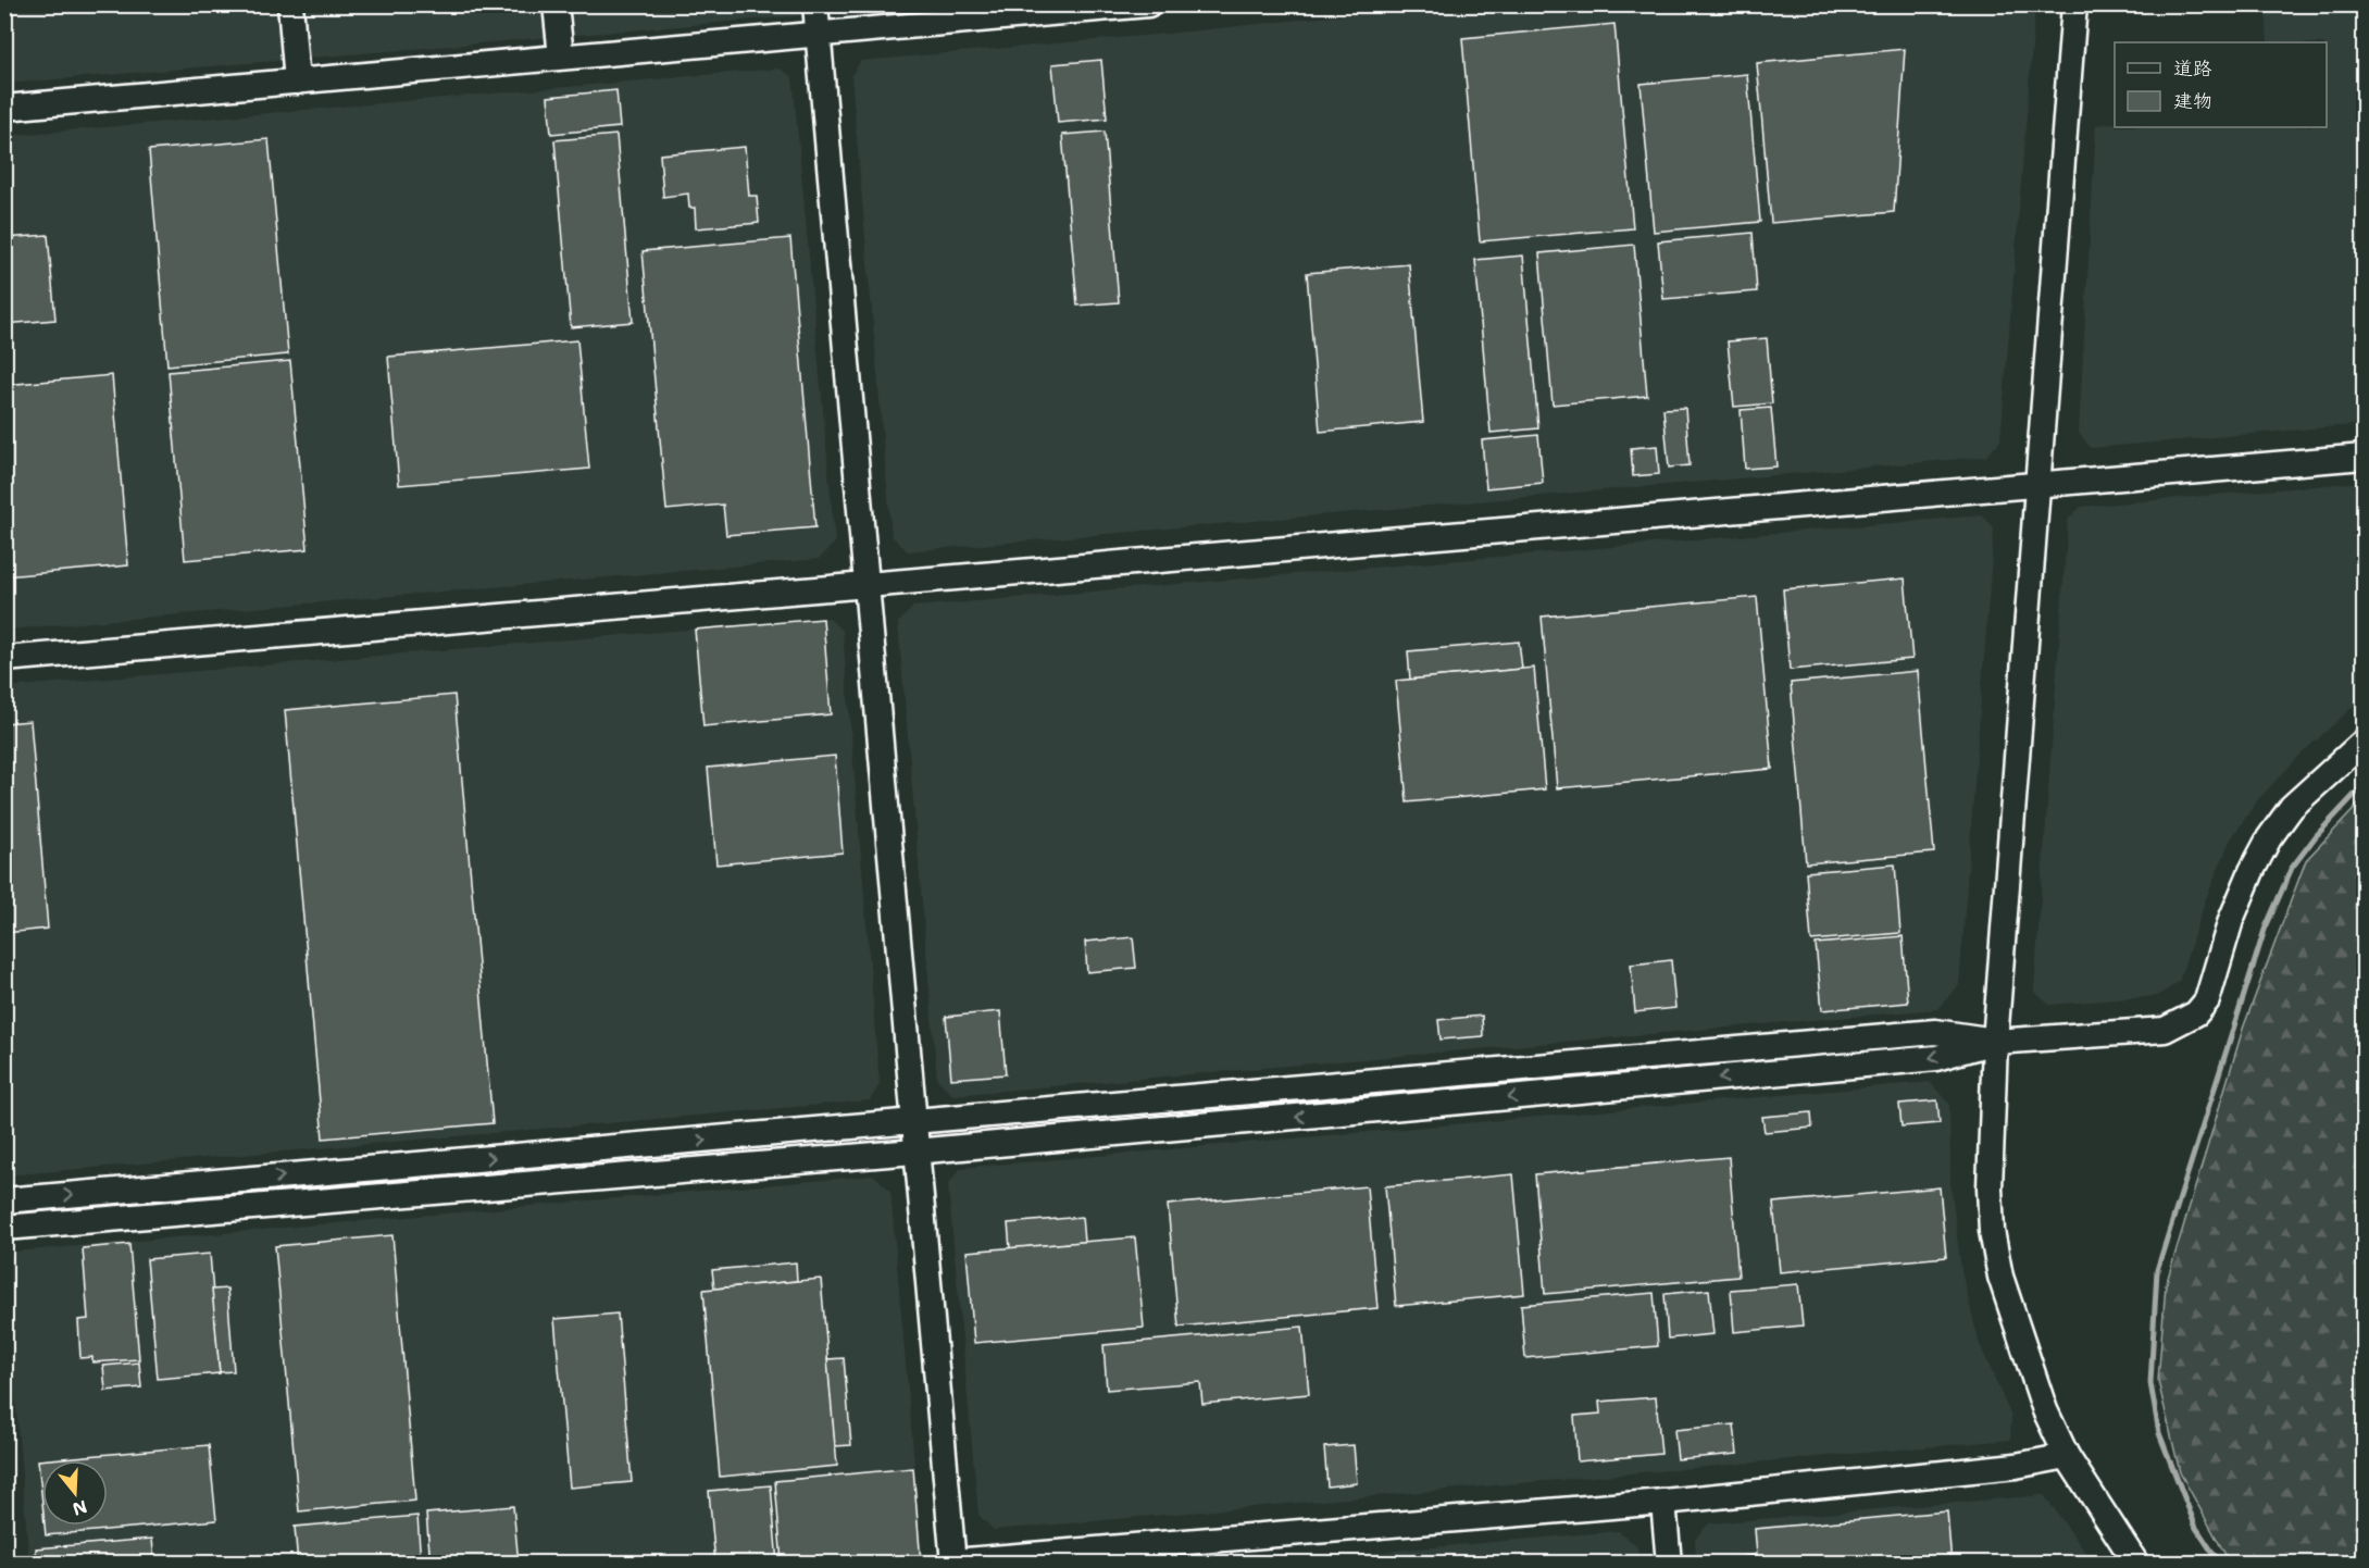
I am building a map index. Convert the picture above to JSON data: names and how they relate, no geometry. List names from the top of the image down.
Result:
{
  "legend": ["道路", "建物"],
  "north": "bottom"
}
